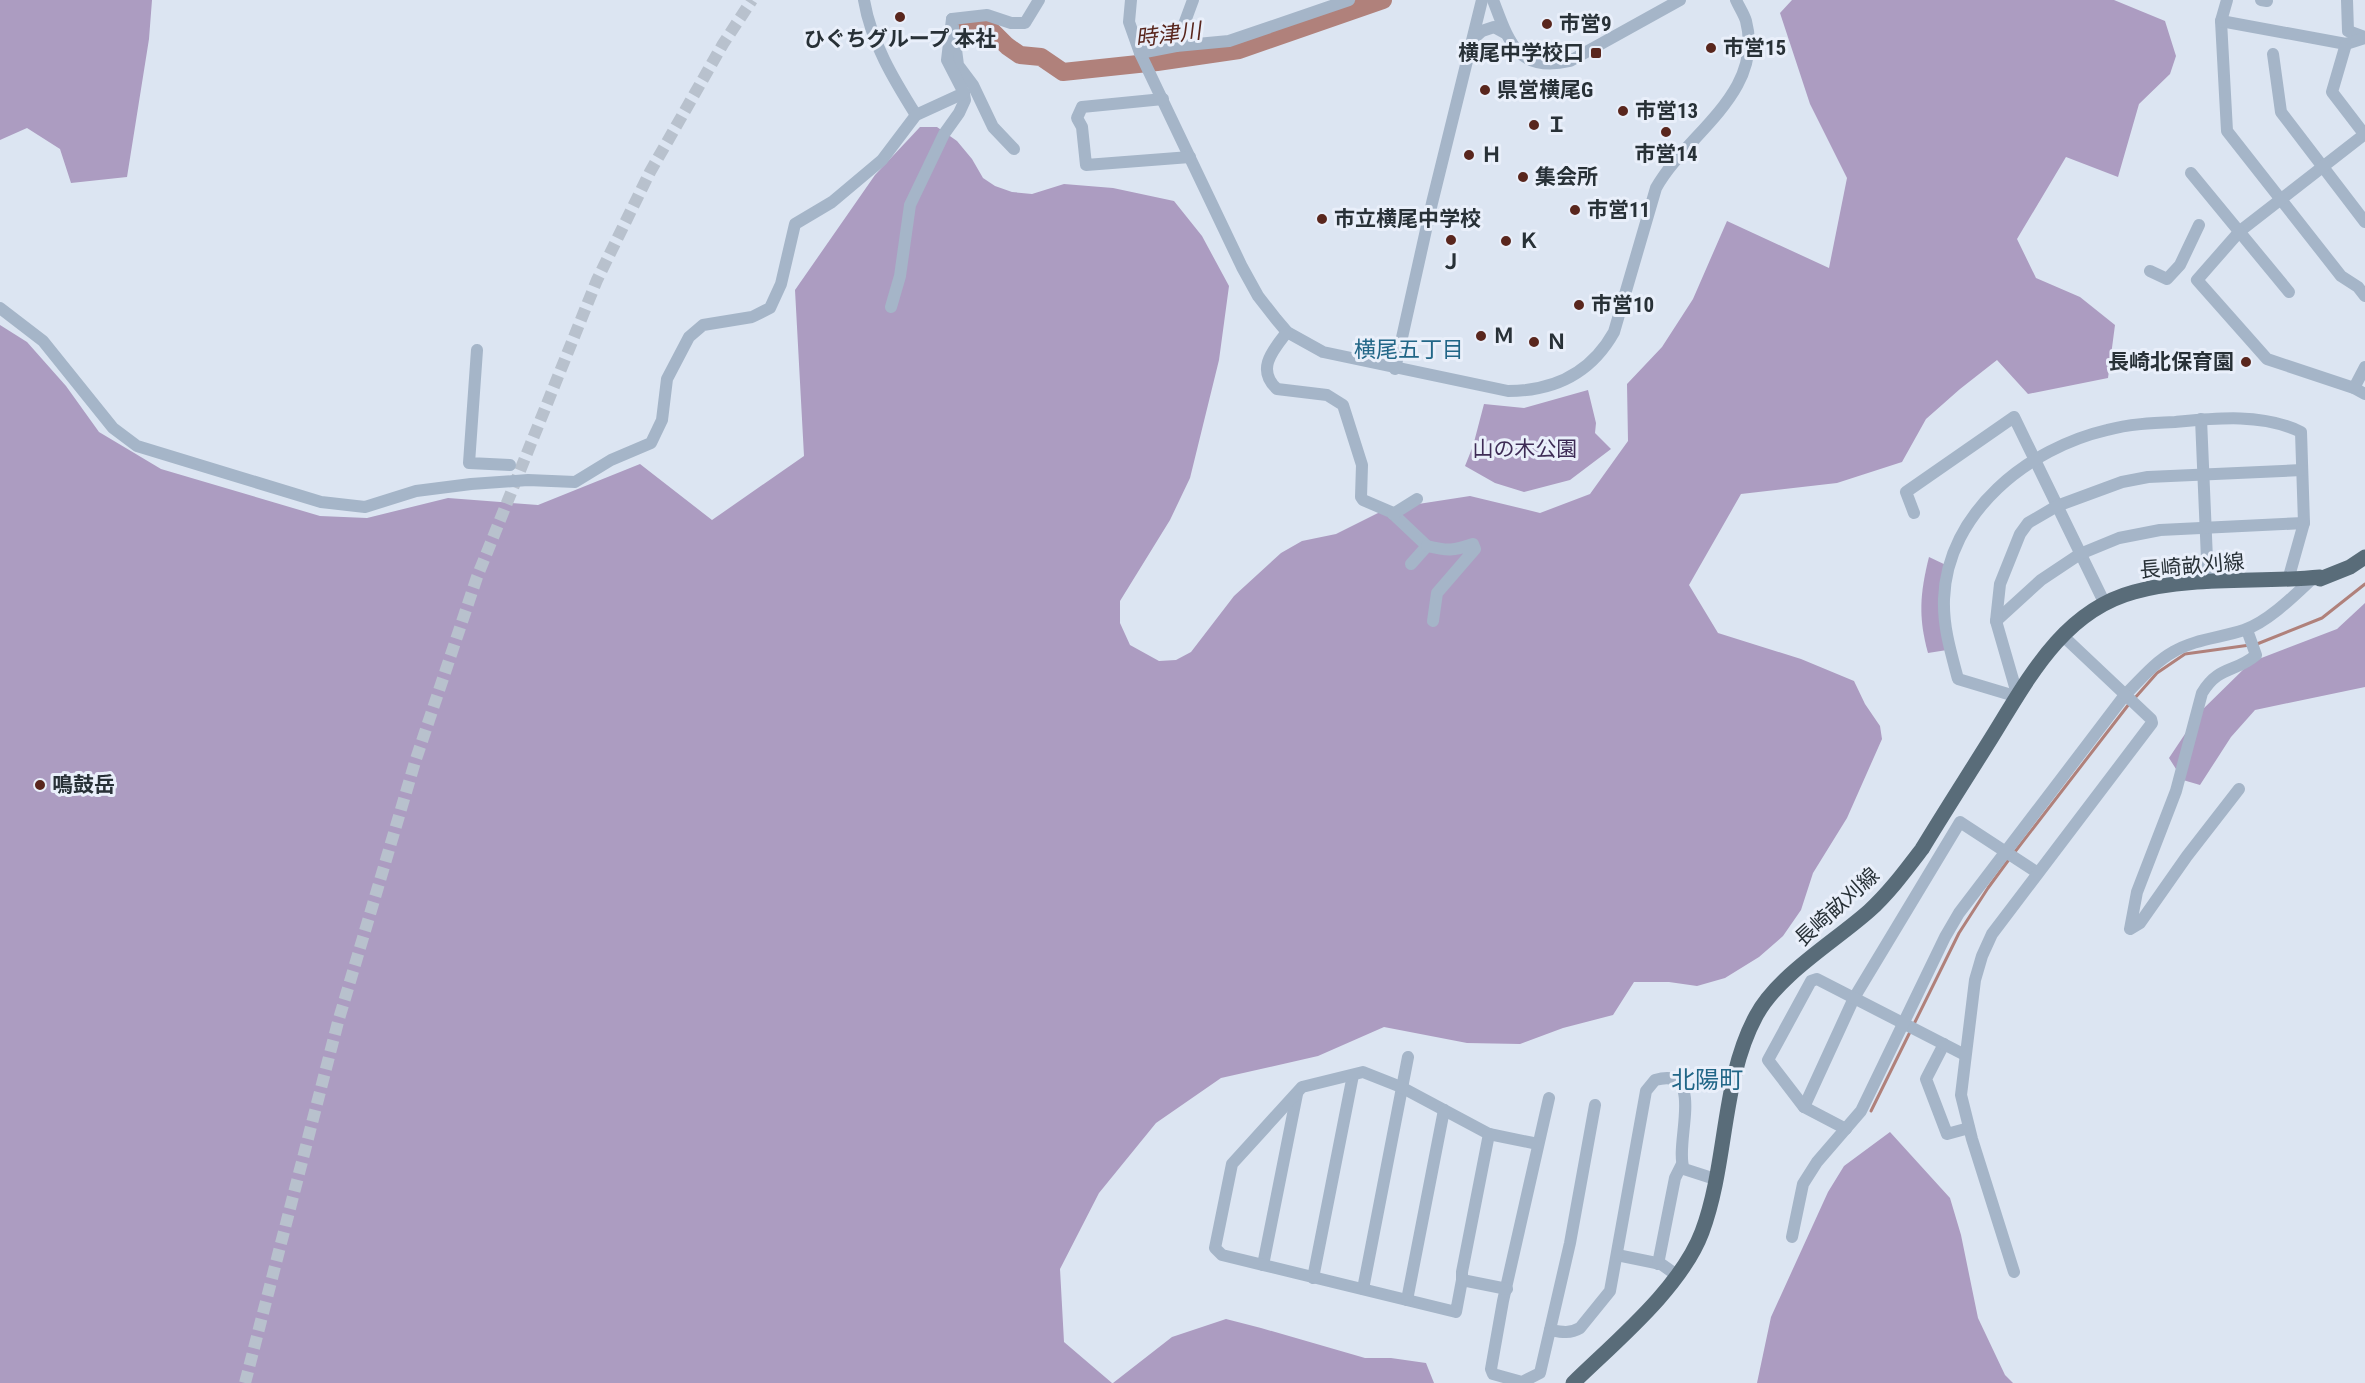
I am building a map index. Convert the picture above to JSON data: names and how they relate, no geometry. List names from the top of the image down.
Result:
{
  "streets": {
    "main road": ["長崎畝刈線"]
  },
  "districts": ["横尾五丁目", "北陽町"],
  "water": ["時津川"],
  "parks": ["山の木公園"],
  "places": {
    "other": [
      "ひぐちグループ 本社",
      "市営9",
      "市営15",
      "県営横尾G",
      "市営13",
      "Ｉ",
      "市営14",
      "Ｈ",
      "集会所",
      "市営11",
      "市立横尾中学校",
      "Ｊ",
      "Ｋ",
      "市営10",
      "Ｍ",
      "Ｎ",
      "長崎北保育園",
      "鳴鼓岳"
    ],
    "transit": ["横尾中学校口"]
  }
}
